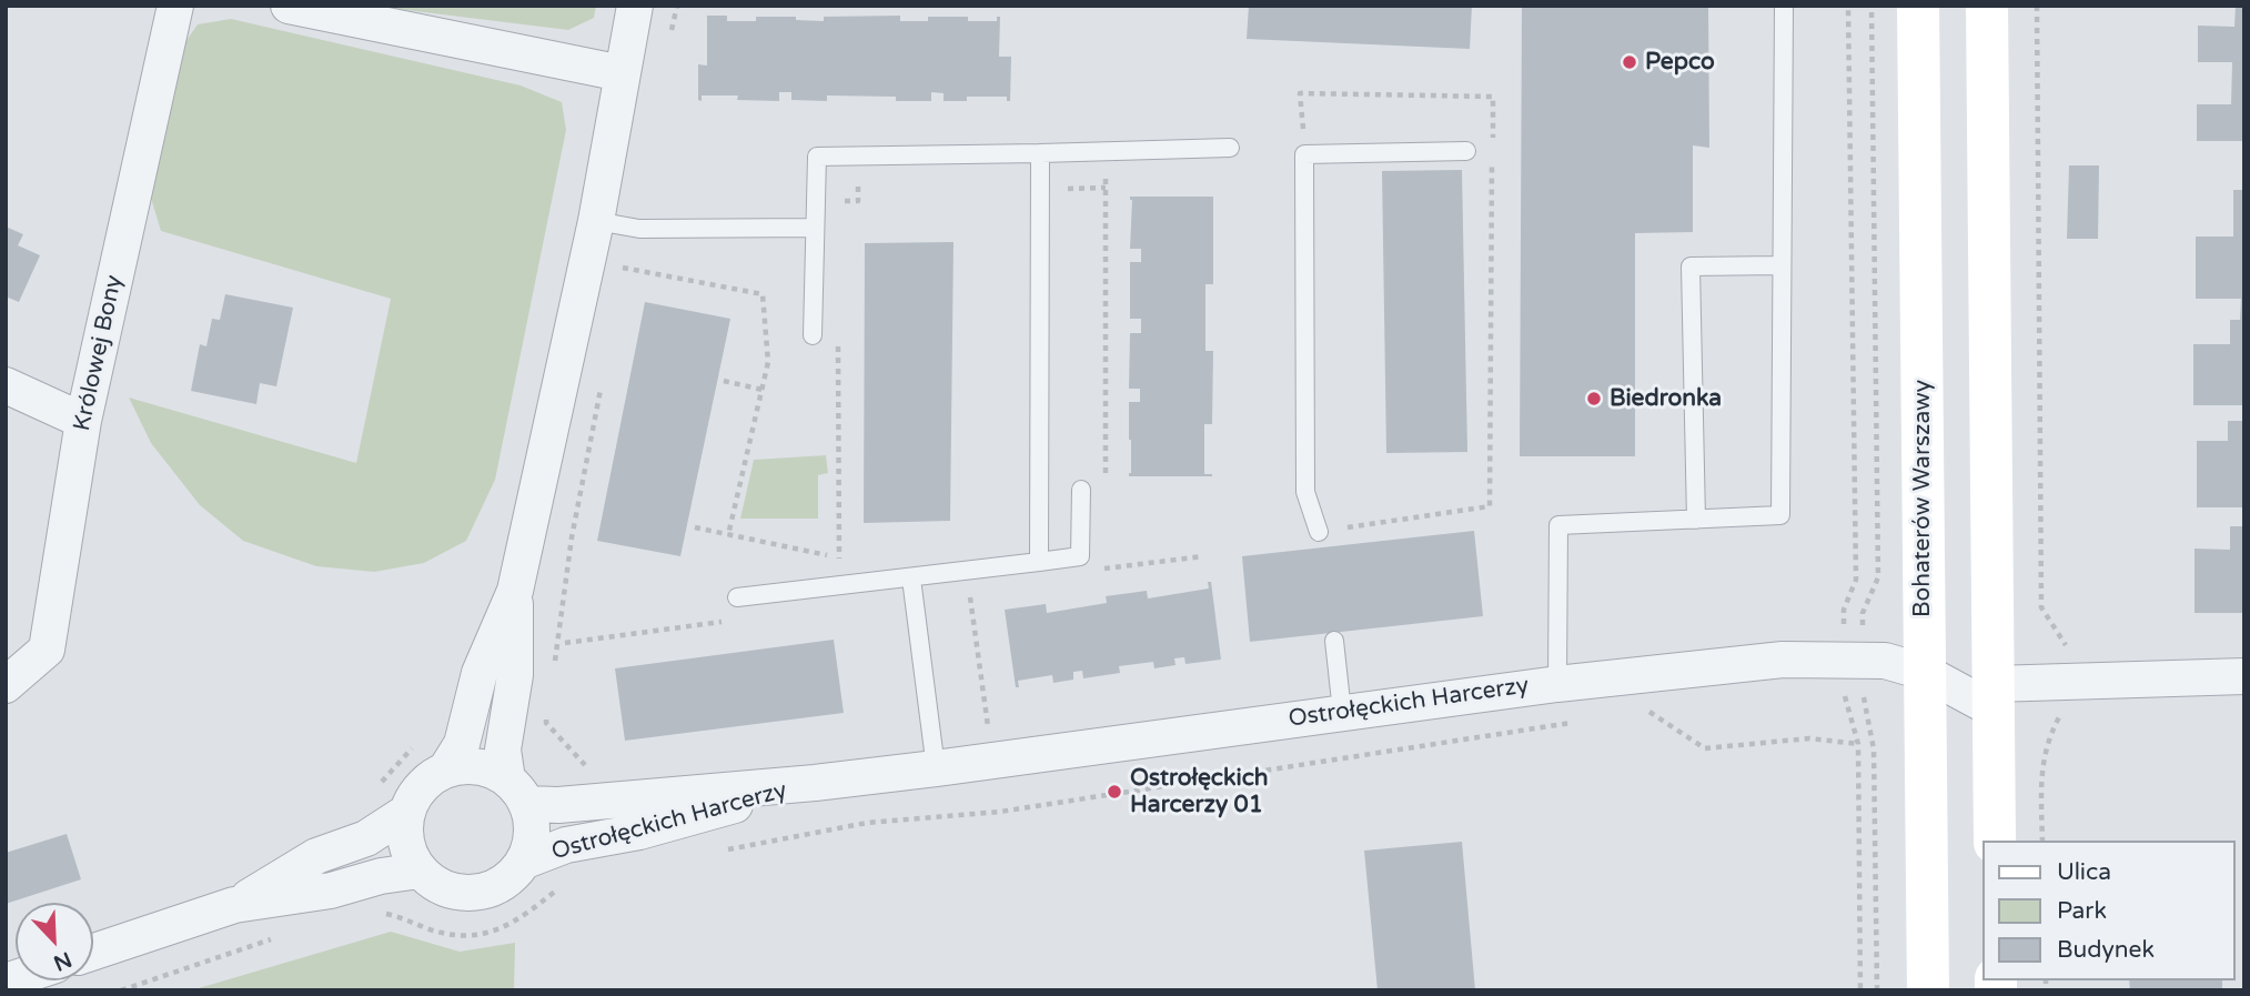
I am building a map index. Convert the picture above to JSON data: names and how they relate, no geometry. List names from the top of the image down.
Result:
{
  "streets": {
    "main road": ["Bohaterów Warszawy"],
    "street": ["Królowej Bony", "Ostrołęckich Harcerzy"]
  },
  "crossings": [
    ["Bohaterów Warszawy", "Ostrołęckich Harcerzy"]
  ],
  "places": ["Pepco", "Biedronka", "Ostrołęckich Harcerzy 01"],
  "legend": ["Ulica", "Park", "Budynek"],
  "north": "bottom right"
}
